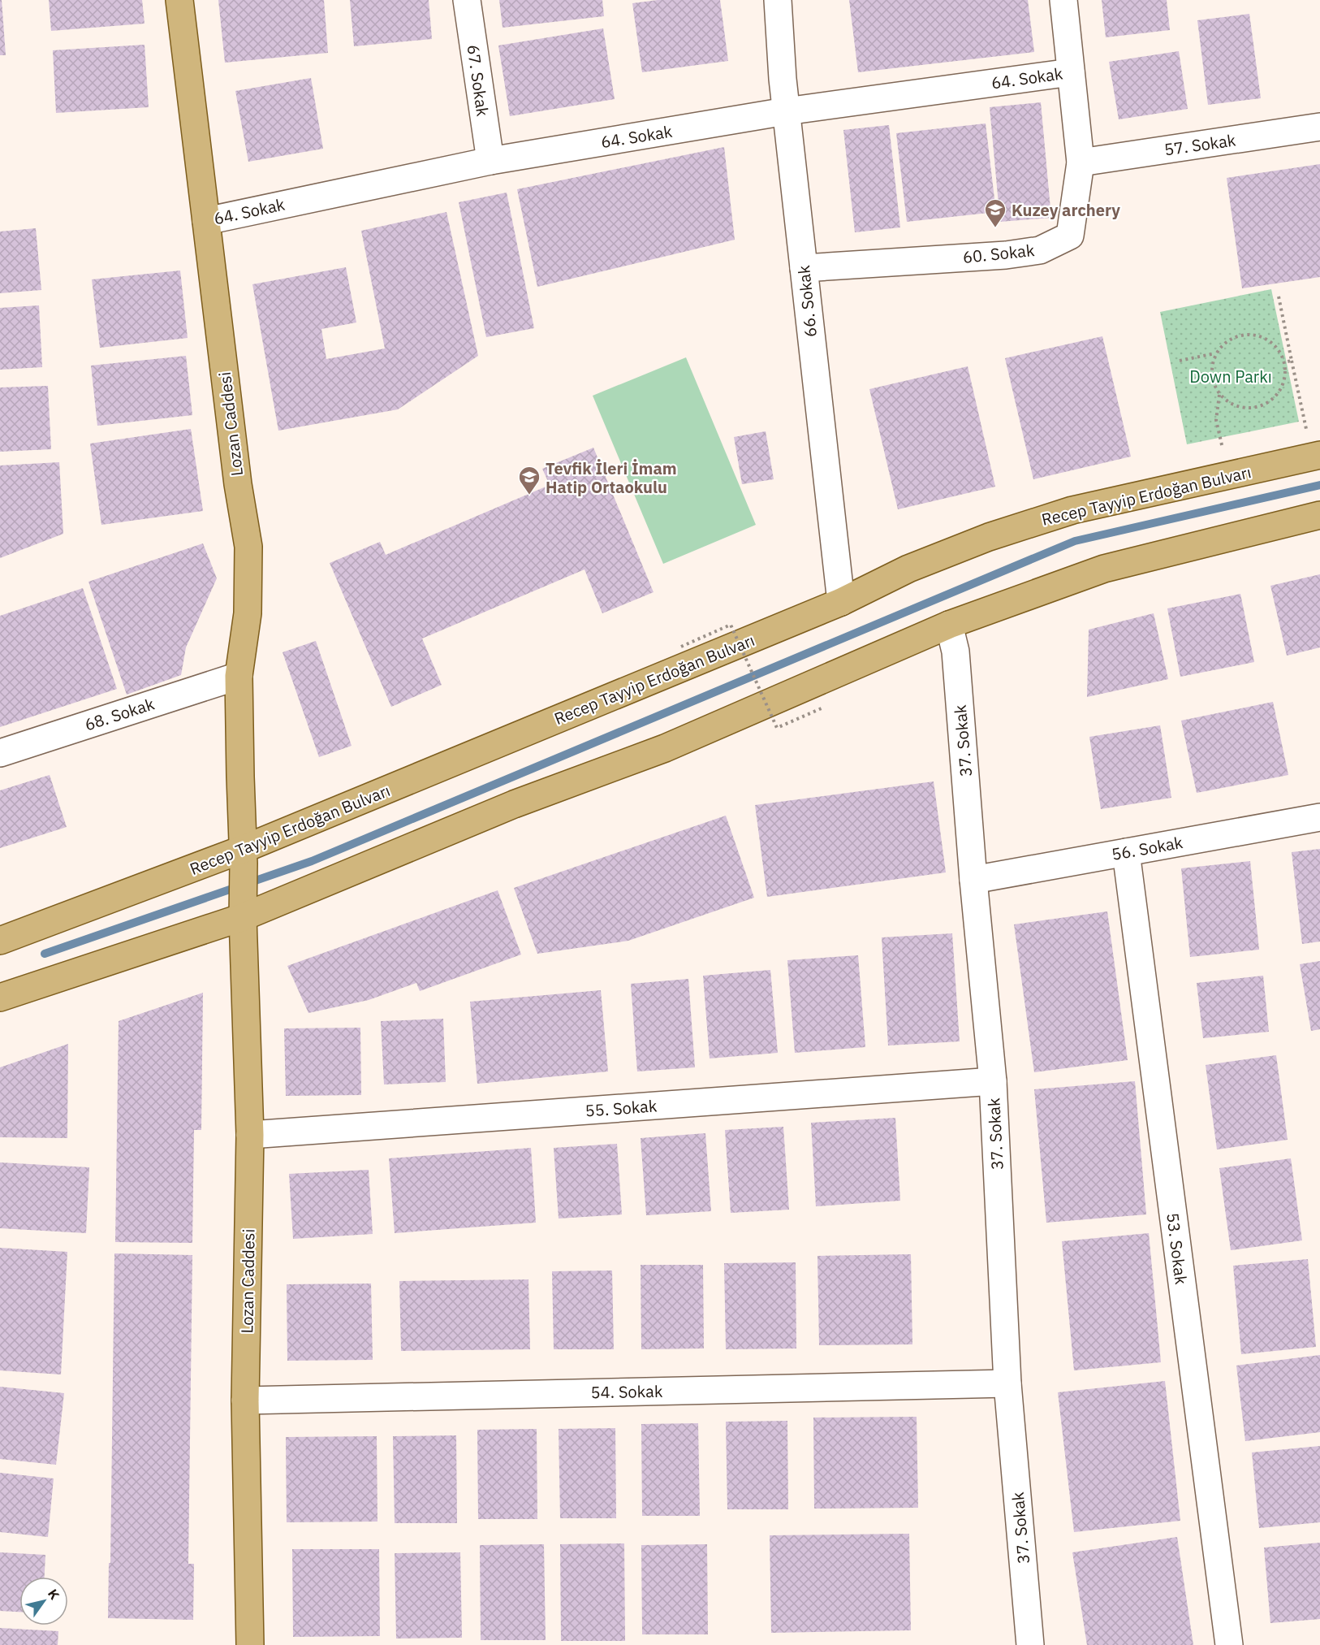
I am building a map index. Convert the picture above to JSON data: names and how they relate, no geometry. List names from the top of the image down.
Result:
{
  "streets": {
    "main road": ["Lozan Caddesi", "Recep Tayyip Erdoğan Bulvarı"],
    "street": [
      "64. Sokak",
      "67. Sokak",
      "57. Sokak",
      "60. Sokak",
      "66. Sokak",
      "68. Sokak",
      "37. Sokak",
      "56. Sokak",
      "55. Sokak",
      "53. Sokak",
      "54. Sokak"
    ]
  },
  "crossings": [
    ["64. Sokak", "67. Sokak"],
    ["64. Sokak", "60. Sokak"],
    ["64. Sokak", "66. Sokak"],
    ["64. Sokak", "Lozan Caddesi"],
    ["57. Sokak", "60. Sokak"],
    ["60. Sokak", "66. Sokak"],
    ["66. Sokak", "Recep Tayyip Erdoğan Bulvarı"],
    ["Lozan Caddesi", "Recep Tayyip Erdoğan Bulvarı"],
    ["Lozan Caddesi", "68. Sokak"],
    ["Lozan Caddesi", "55. Sokak"],
    ["Lozan Caddesi", "54. Sokak"],
    ["37. Sokak", "56. Sokak"],
    ["37. Sokak", "55. Sokak"],
    ["37. Sokak", "54. Sokak"],
    ["56. Sokak", "53. Sokak"]
  ],
  "parks": ["Down Parkı"],
  "places": {
    "school or university": ["Kuzey archery", "Tevfik İleri İmam Hatip Ortaokulu"]
  },
  "north": "top right"
}
